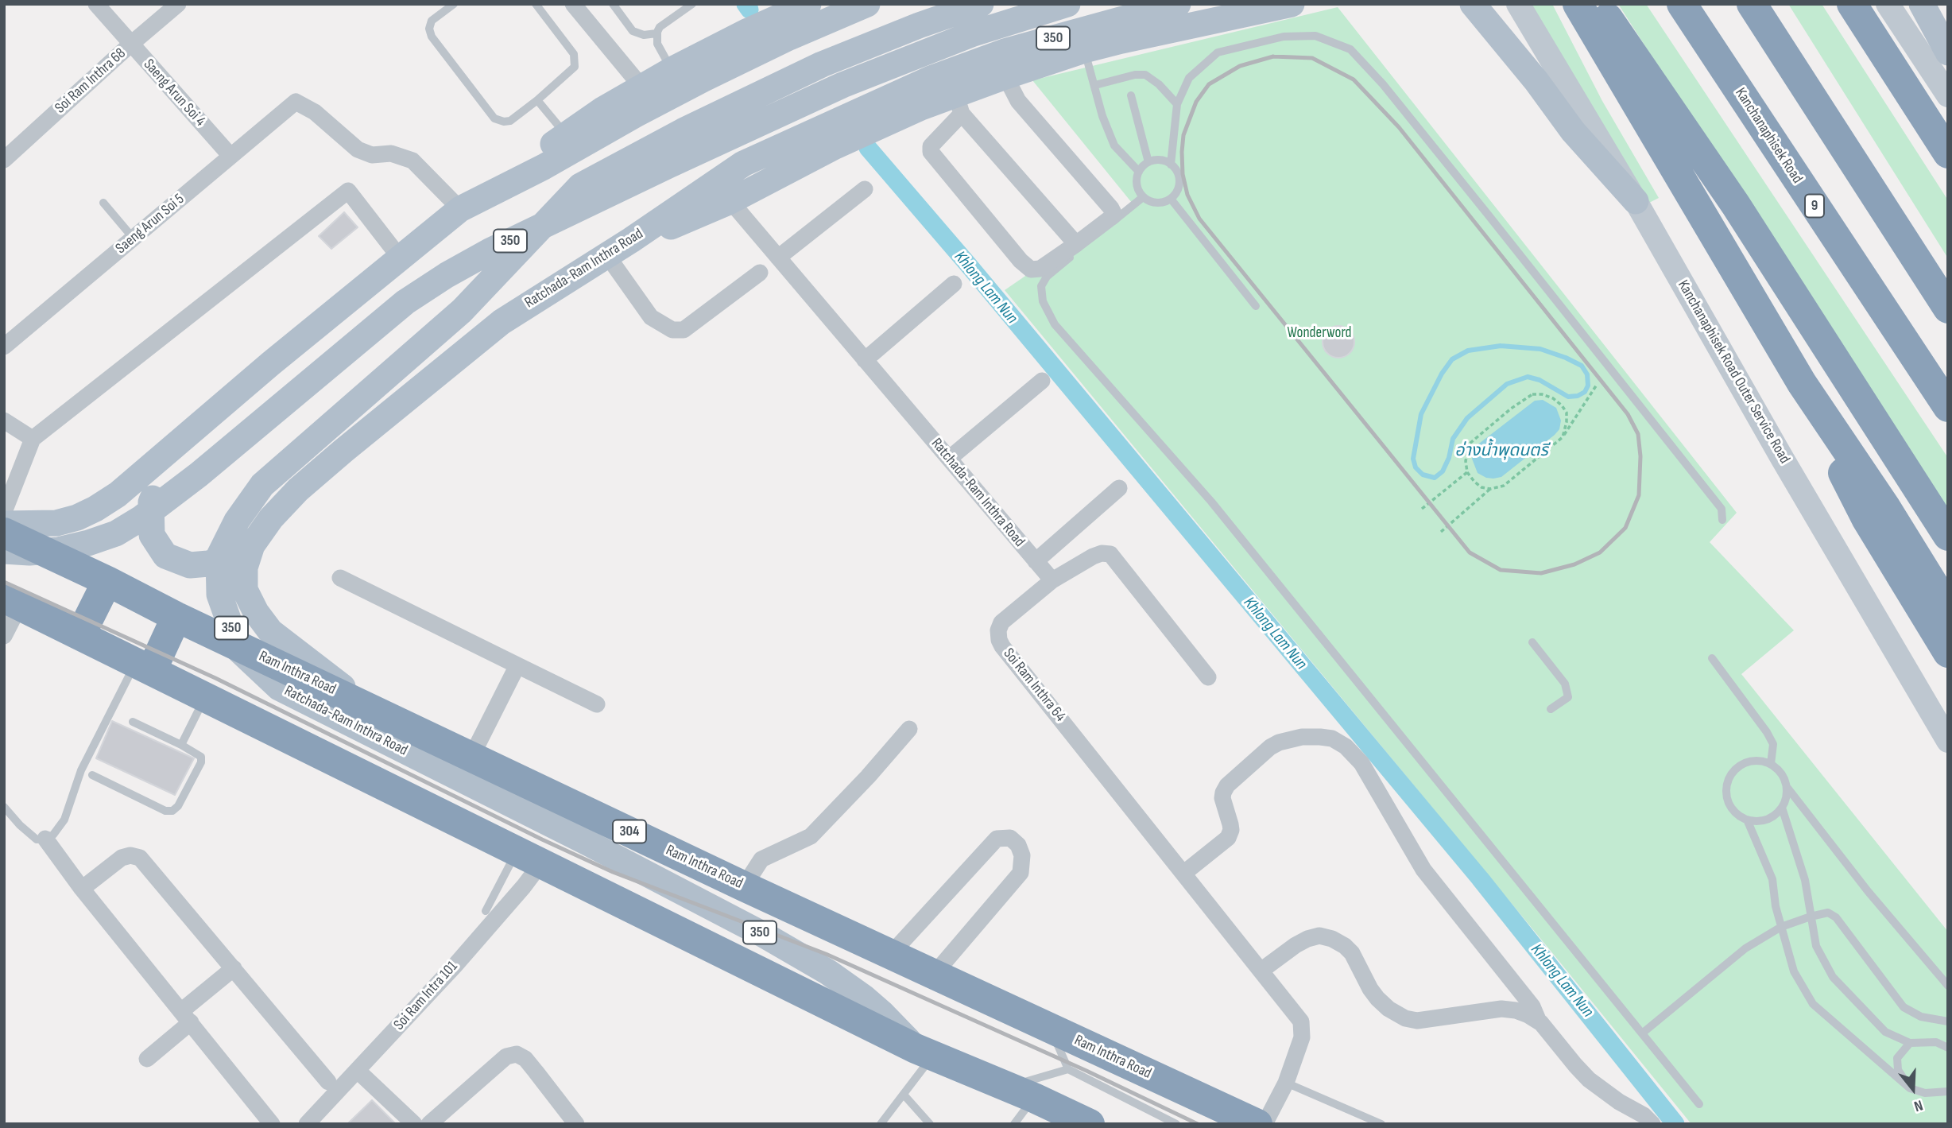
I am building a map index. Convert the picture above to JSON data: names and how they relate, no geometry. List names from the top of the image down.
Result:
{
  "streets": {
    "highway": [
      "Kanchanaphisek Road",
      "9",
      "Ram Inthra Road",
      "304"
    ],
    "main road": ["350", "Ratchada-Ram Inthra Road", "Kanchanaphisek Road Outer Service Road"],
    "street": [
      "Soi Ram Inthra 68",
      "Saeng Arun Soi 4",
      "Saeng Arun Soi 5",
      "Soi Ram Inthra 64",
      "Soi Ram Intra 101"
    ]
  },
  "crossings": [
    ["Soi Ram Inthra 68", "Saeng Arun Soi 4"],
    ["Saeng Arun Soi 4", "Saeng Arun Soi 5"],
    ["Ratchada-Ram Inthra Road", "Ram Inthra Road"],
    ["Ratchada-Ram Inthra Road", "Soi Ram Inthra 64"]
  ],
  "water": ["Khlong Lam Nun", "อ่างน้ำพุดนตรี"],
  "parks": ["Wonderword"],
  "north": "bottom"
}
